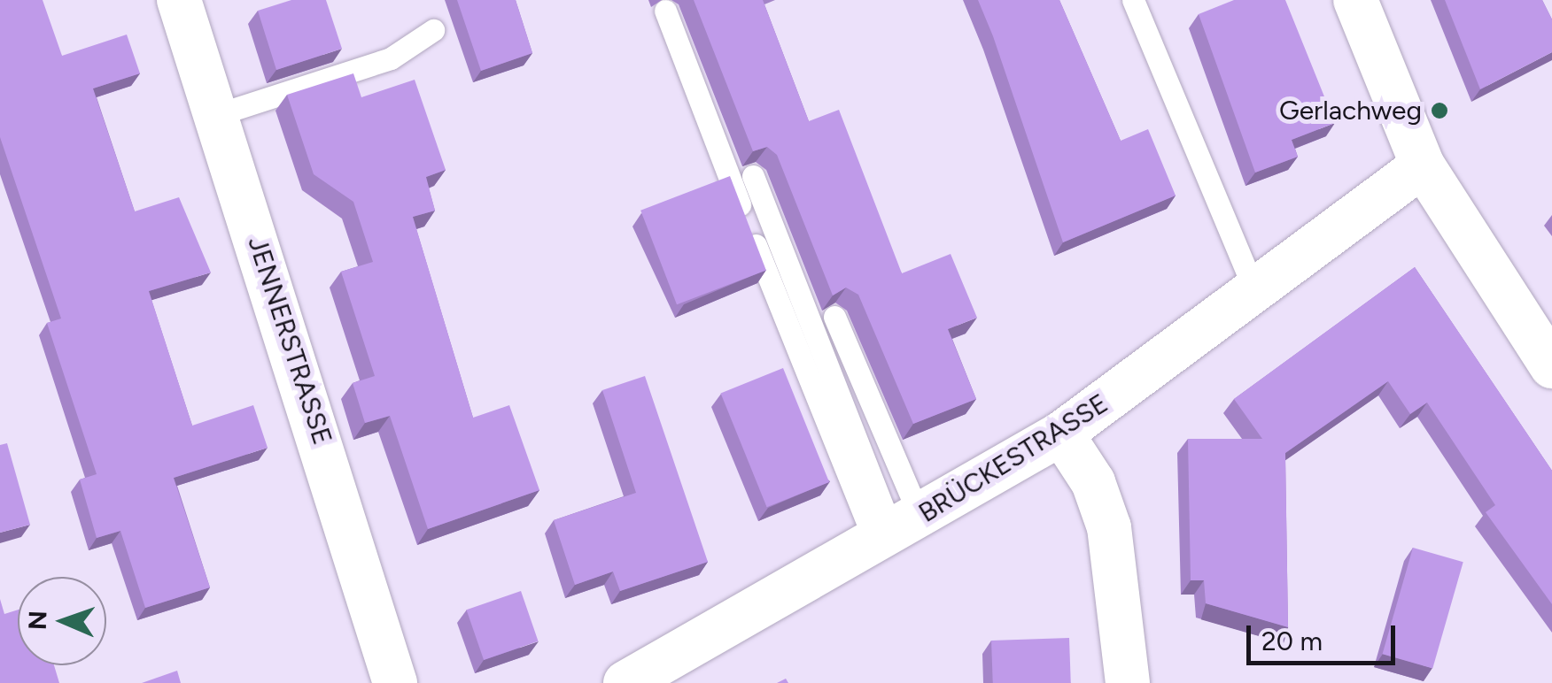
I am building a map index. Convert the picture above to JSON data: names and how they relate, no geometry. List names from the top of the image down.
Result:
{
  "streets": {
    "street": ["JENNERSTRASSE", "BRÜCKESTRASSE"]
  },
  "places": ["Gerlachweg"],
  "scale_bar": "20 m",
  "north": "left"
}
